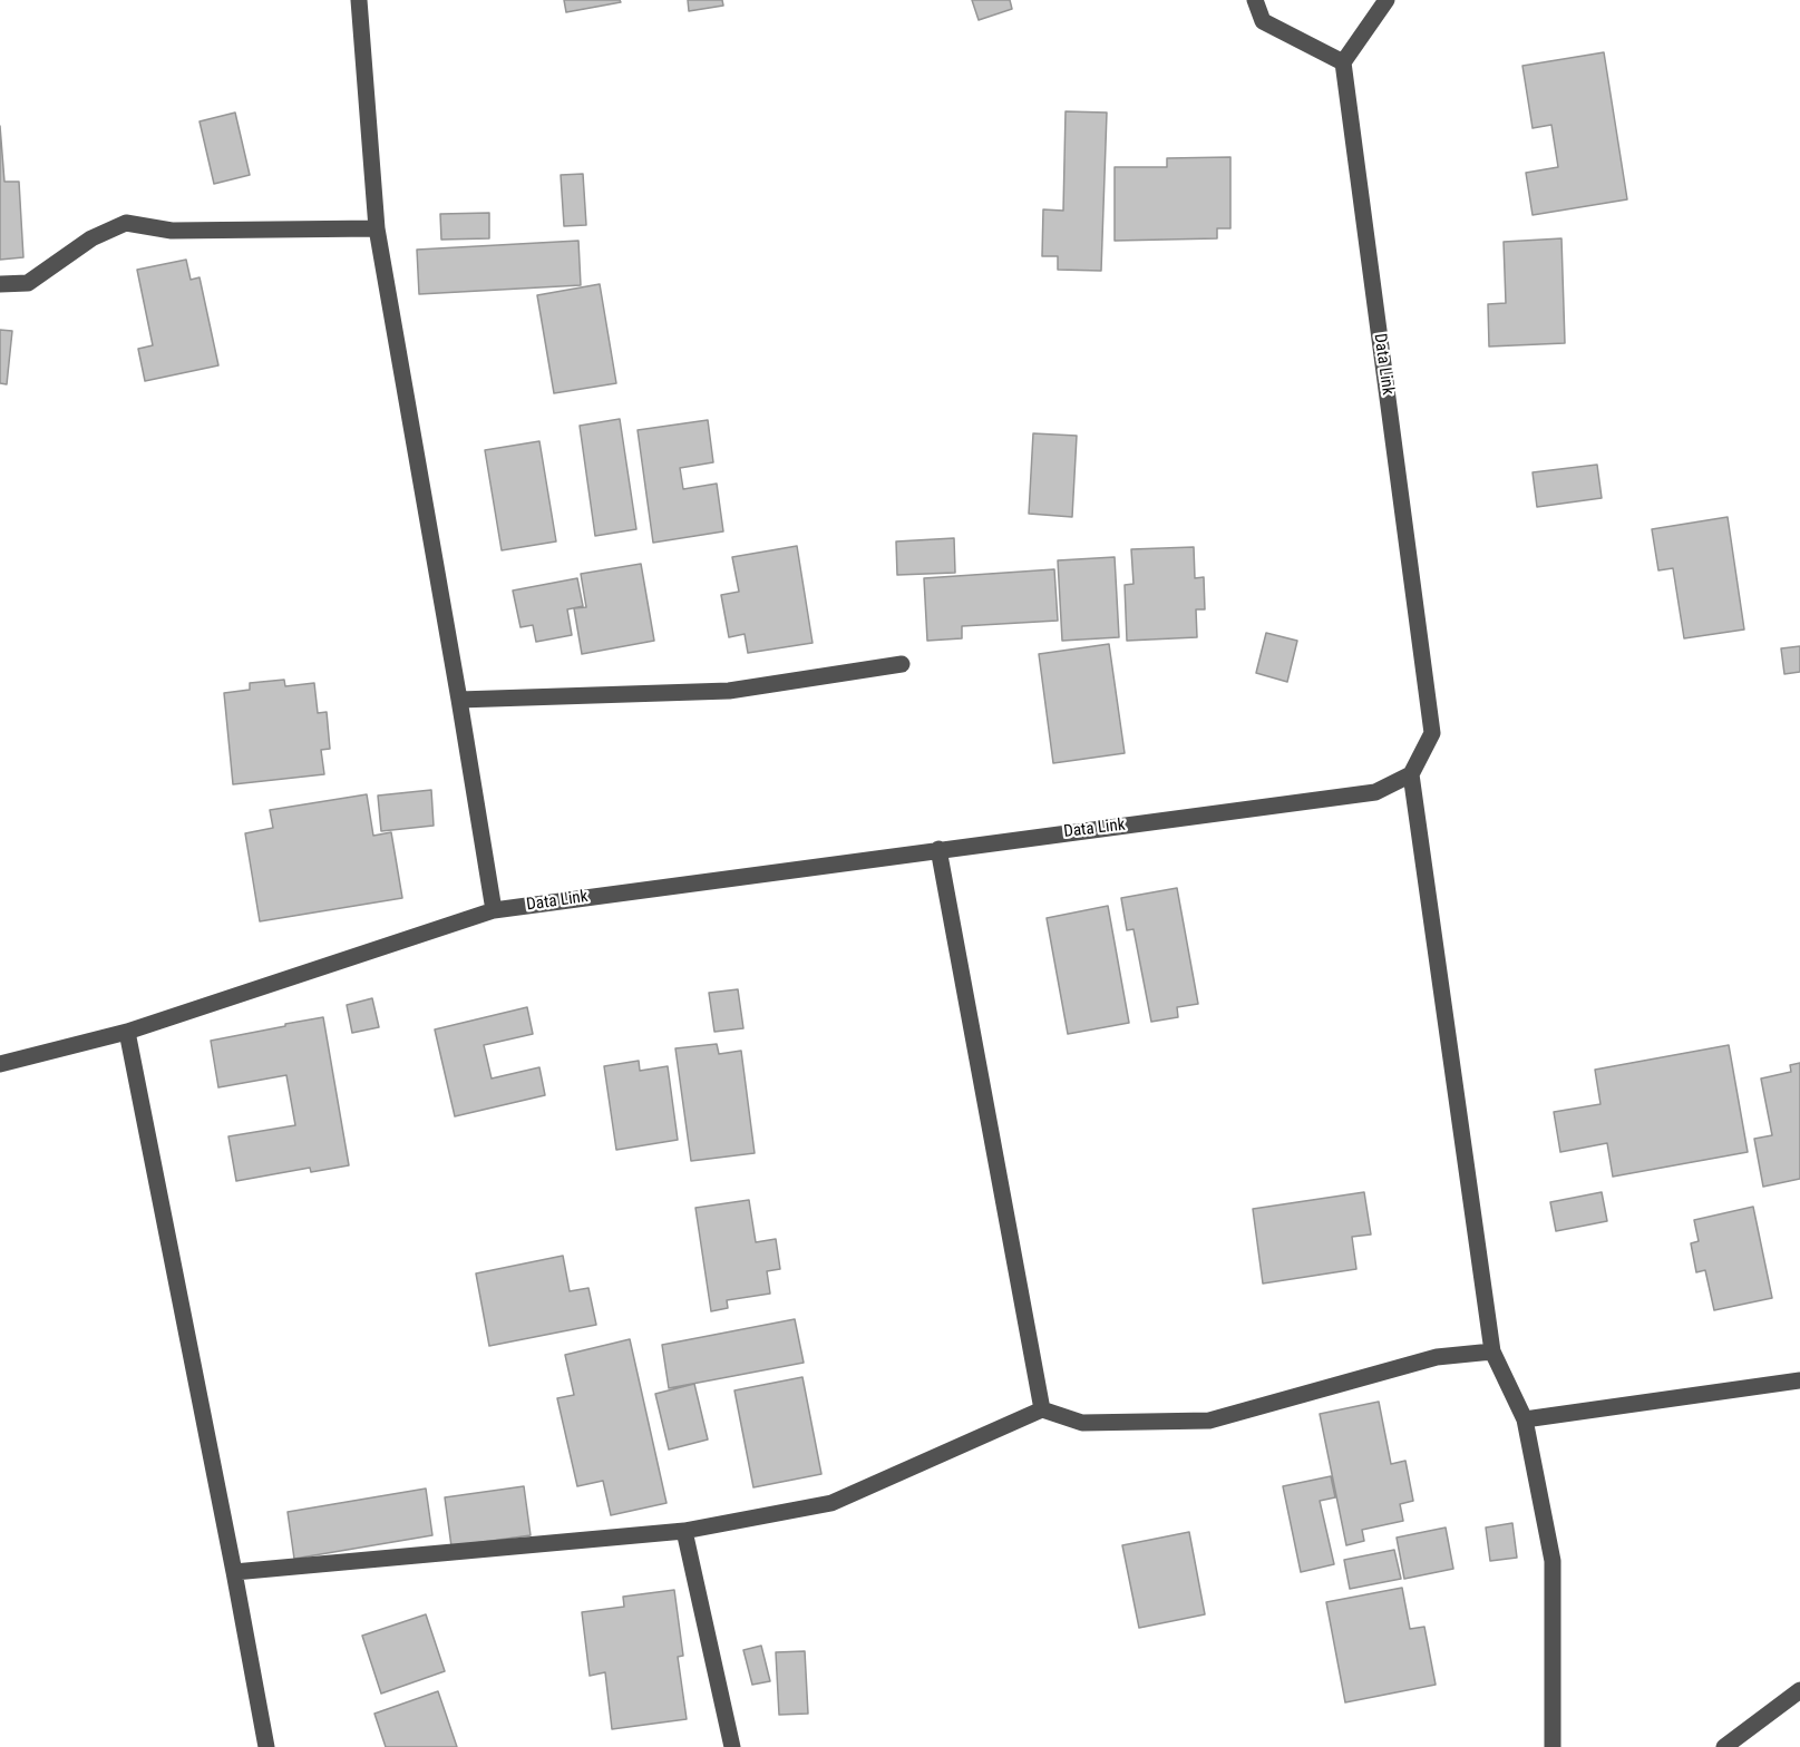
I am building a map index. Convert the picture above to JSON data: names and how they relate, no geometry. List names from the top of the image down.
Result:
{
  "streets": {
    "street": ["Data Link"]
  }
}
